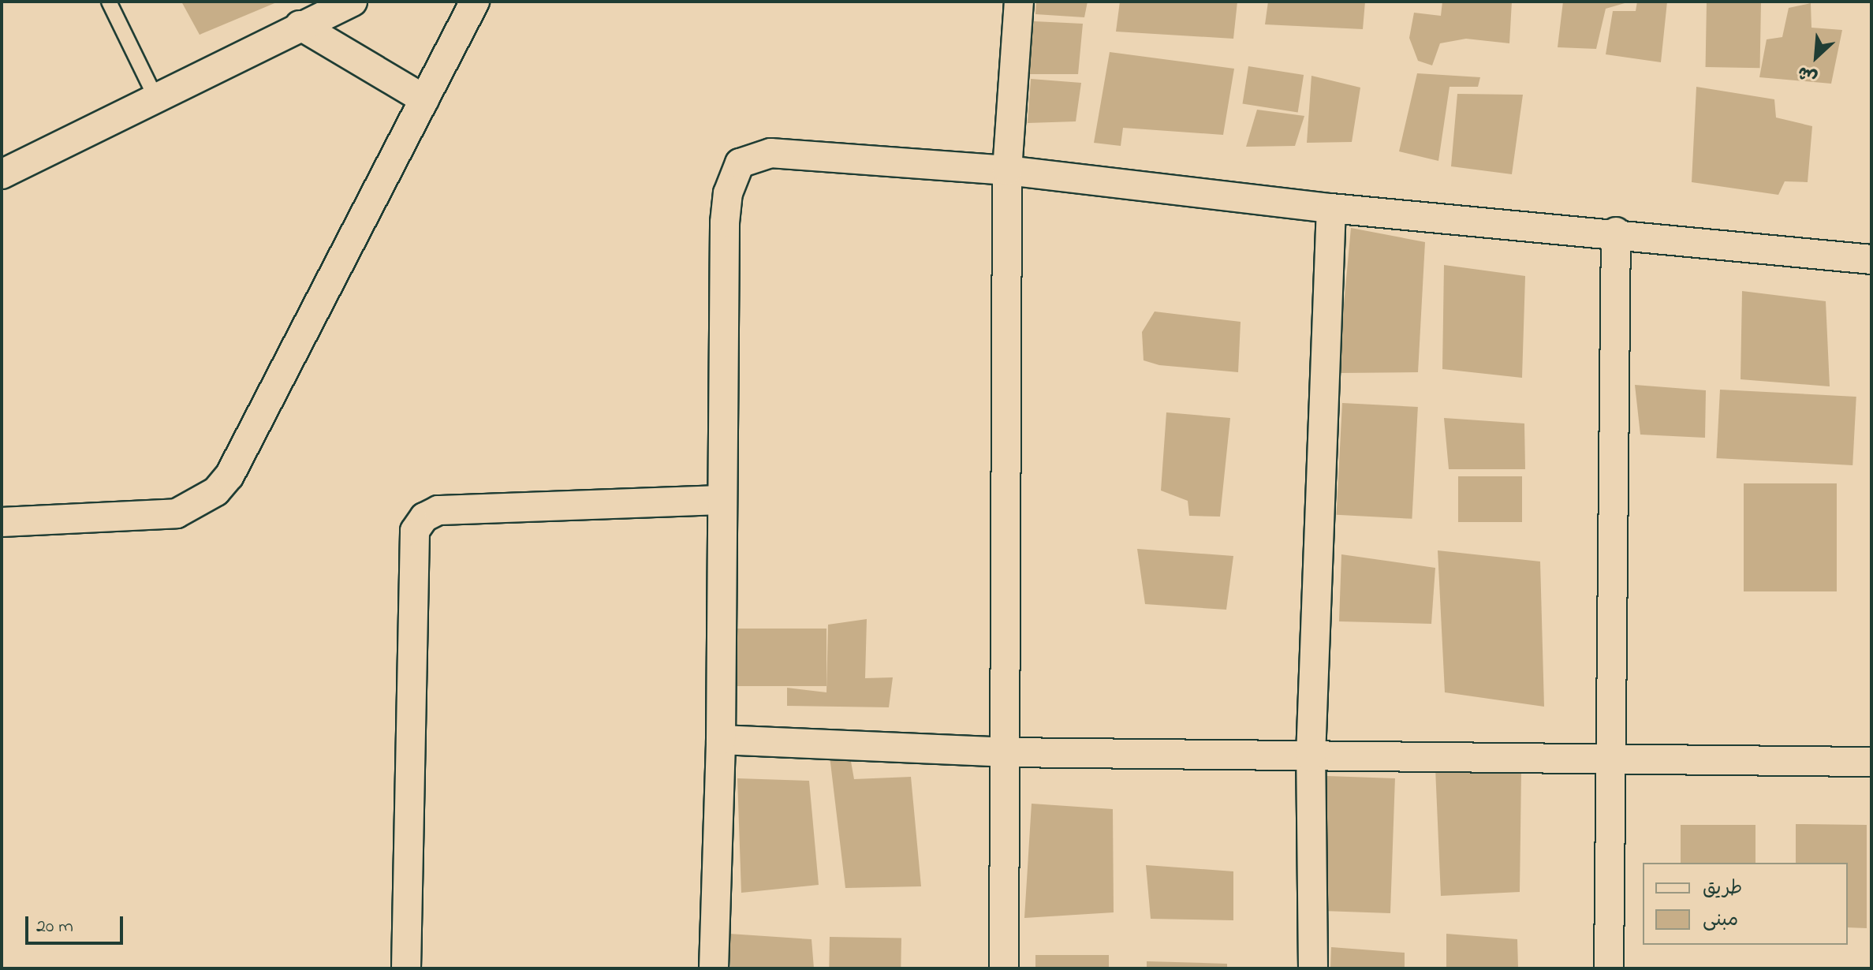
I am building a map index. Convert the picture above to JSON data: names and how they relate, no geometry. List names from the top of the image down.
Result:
{
  "legend": ["طريق", "مبنى"],
  "scale_bar": "20 m",
  "north": "bottom left"
}
